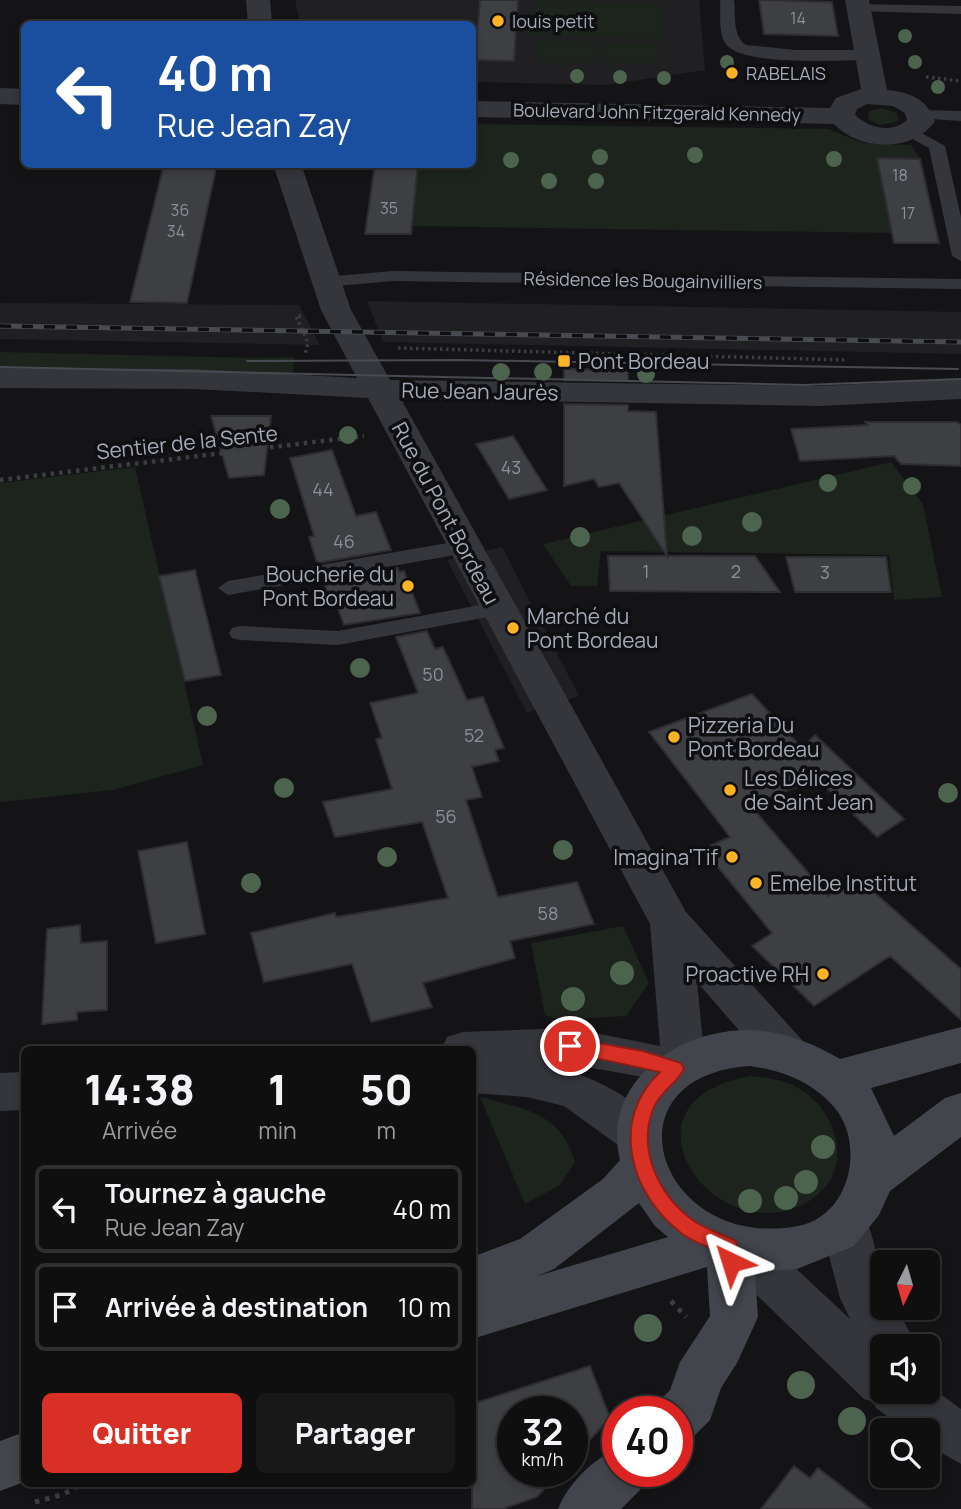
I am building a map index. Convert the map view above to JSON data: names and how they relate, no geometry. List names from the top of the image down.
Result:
{
  "streets": {
    "street": ["Boulevard John Fitzgerald Kennedy", "Rue Jean Jaurès", "Rue du Pont Bordeau"],
    "lane": ["Résidence les Bougainvilliers"],
    "path": ["Sentier de la Sente"]
  },
  "crossings": [
    ["Résidence les Bougainvilliers", "Rue du Pont Bordeau"],
    ["Rue Jean Jaurès", "Rue du Pont Bordeau"]
  ],
  "places": {
    "other": [
      "louis petit",
      "RABELAIS",
      "Boucherie du Pont Bordeau",
      "Marché du Pont Bordeau",
      "Pizzeria Du Pont Bordeau",
      "Les Délices de Saint Jean",
      "Imagina'Tif",
      "Emelbe Institut",
      "Proactive RH"
    ],
    "transit": ["Pont Bordeau"]
  },
  "house_numbers": [
    "14",
    "18",
    "35",
    "36",
    "17",
    "34",
    "43",
    "44",
    "46",
    "1",
    "2",
    "3",
    "50",
    "52",
    "56",
    "58"
  ],
  "north": "bottom",
  "page": {
    "turn": ["40 m", "Rue Jean Zay"],
    "eta": [
      "14:38",
      "Arrivée",
      "1",
      "min",
      "50",
      "m"
    ],
    "list": [
      {
        "name": "Tournez à gauche",
        "note": "Rue Jean Zay",
        "value": "40 m"
      },
      {
        "name": "Arrivée à destination",
        "value": "10 m"
      }
    ],
    "buttons": ["Quitter", "Partager"],
    "speed": "32 km/h",
    "limit": "40"
  }
}
